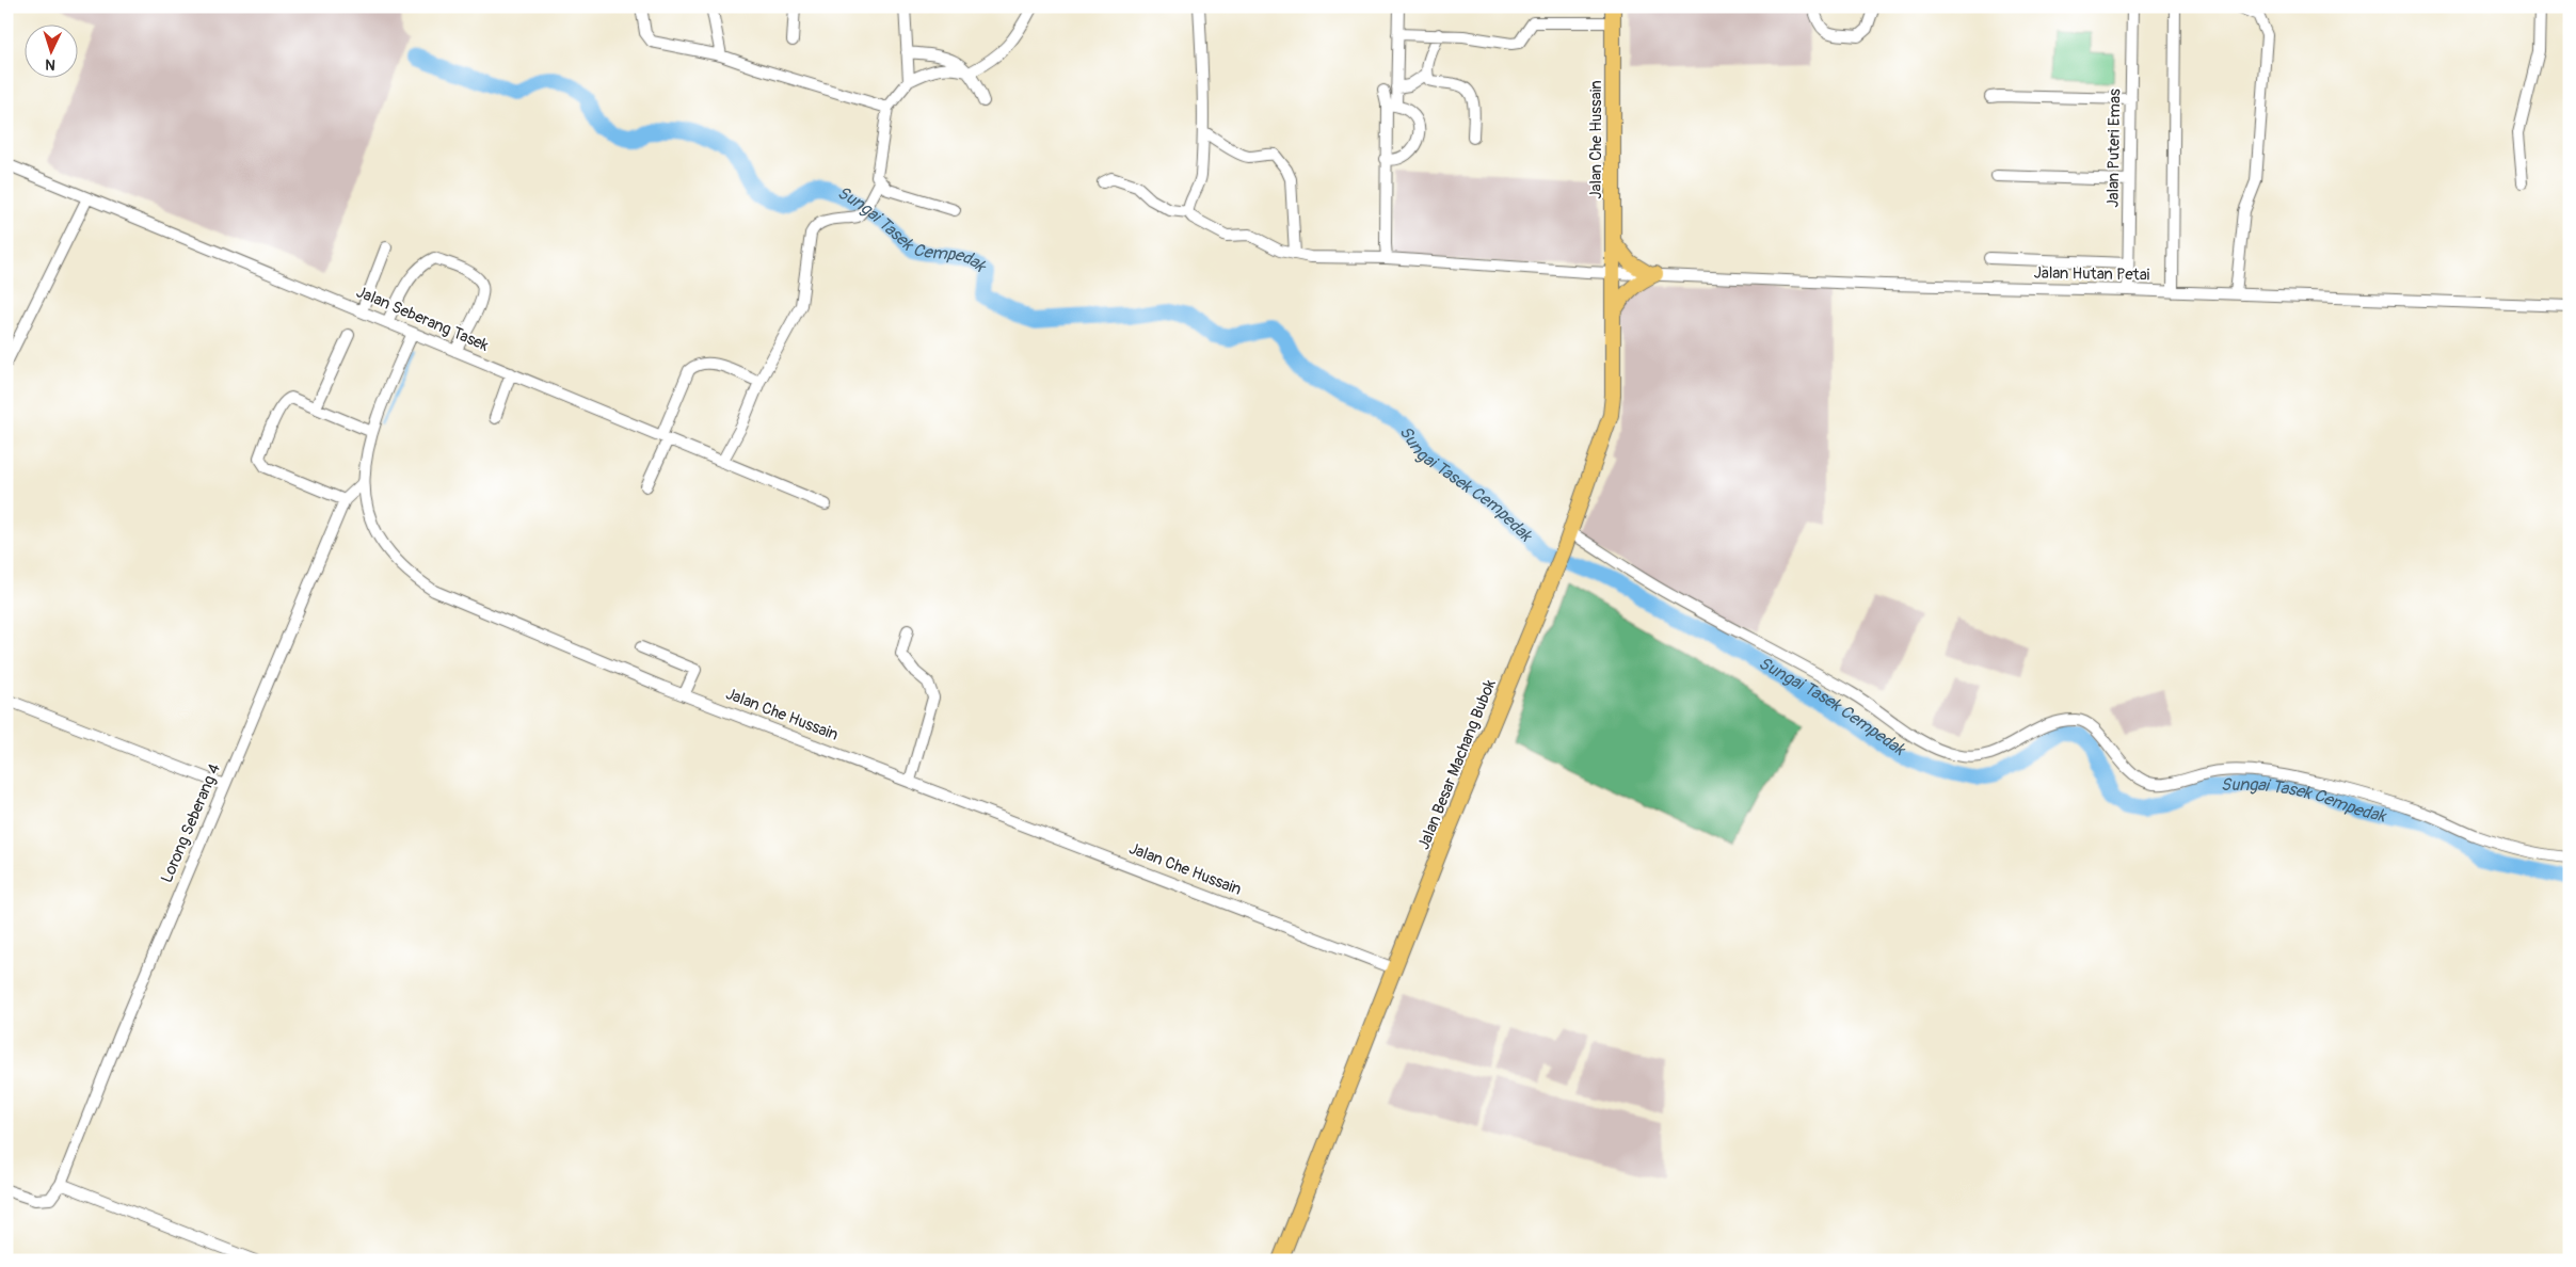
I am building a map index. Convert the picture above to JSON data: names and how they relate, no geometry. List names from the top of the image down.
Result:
{
  "streets": {
    "main road": ["Jalan Che Hussain", "Jalan Besar Machang Bubok"],
    "street": [
      "Jalan Puteri Emas",
      "Jalan Hutan Petai",
      "Jalan Seberang Tasek",
      "Lorong Seberang 4"
    ]
  },
  "crossings": [
    ["Jalan Che Hussain", "Jalan Hutan Petai"],
    ["Jalan Che Hussain", "Jalan Seberang Tasek"],
    ["Jalan Che Hussain", "Jalan Besar Machang Bubok"],
    ["Jalan Che Hussain", "Lorong Seberang 4"],
    ["Jalan Puteri Emas", "Jalan Hutan Petai"],
    ["Jalan Hutan Petai", "Jalan Besar Machang Bubok"]
  ],
  "water": ["Sungai Tasek Cempedak"],
  "north": "bottom"
}
